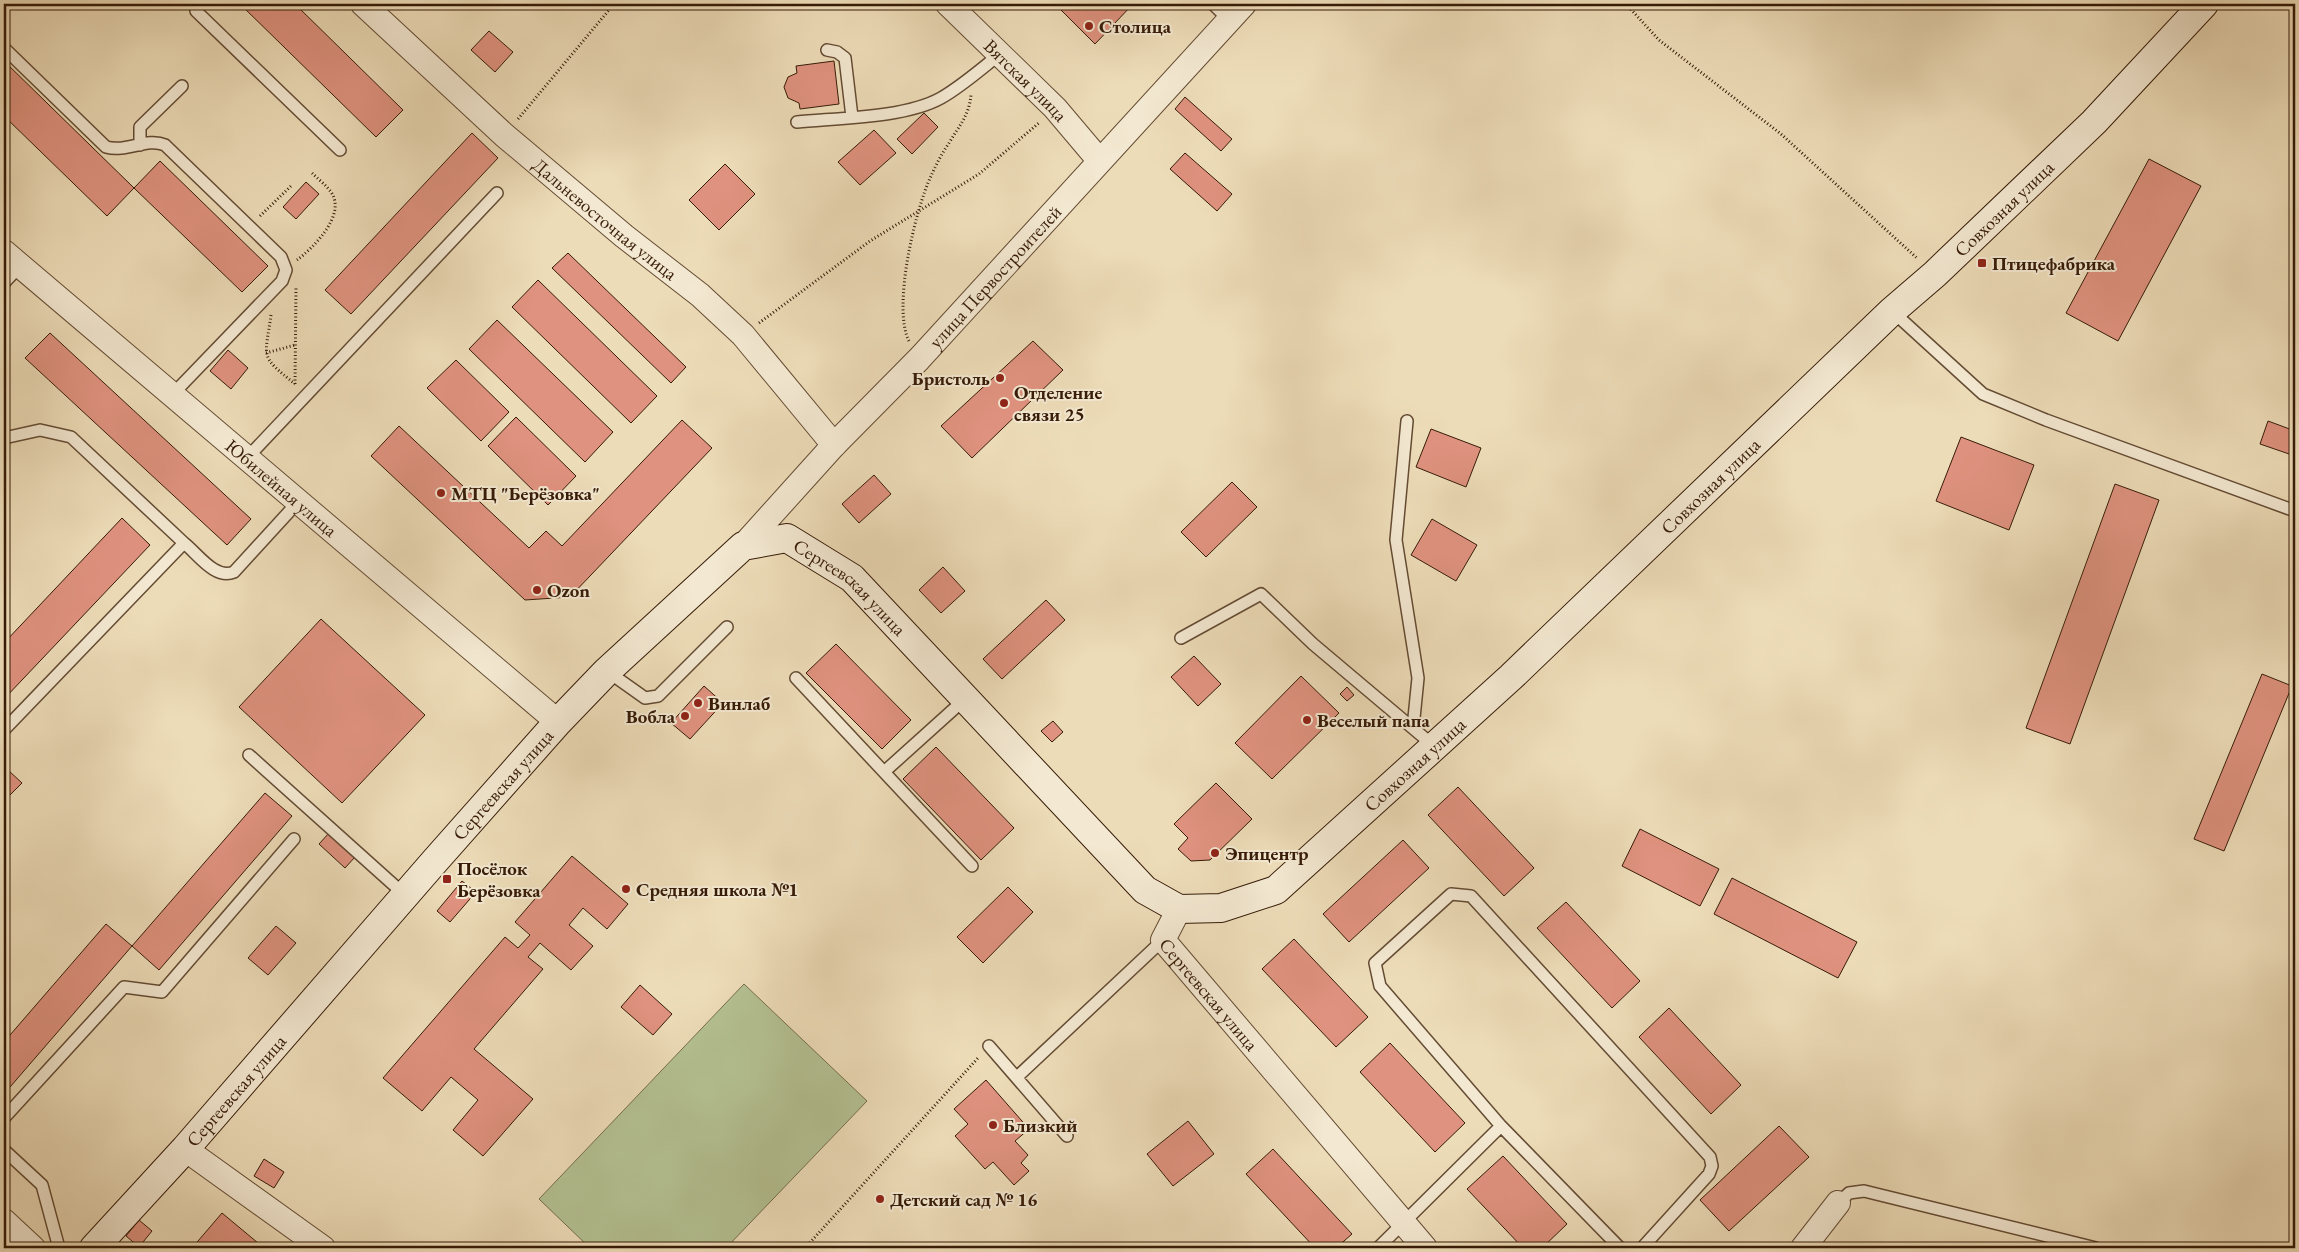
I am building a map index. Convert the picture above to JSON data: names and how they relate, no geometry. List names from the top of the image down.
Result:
{
  "streets": {
    "main road": ["Совхозная улица", "Сергеевская улица"],
    "street": [
      "Вятская улица",
      "Дальневосточная улица",
      "улица Первостроителей",
      "Юбилейная улица"
    ]
  },
  "crossings": [
    ["Вятская улица", "улица Первостроителей"],
    ["Совхозная улица", "Сергеевская улица"],
    ["Дальневосточная улица", "улица Первостроителей"],
    ["улица Первостроителей", "Сергеевская улица"],
    ["Юбилейная улица", "Сергеевская улица"]
  ],
  "places": {
    "other": [
      "Столица",
      "Бристоль",
      "Отделение связи 25",
      "МТЦ \"Берёзовка\"",
      "Ozon",
      "Винлаб",
      "Вобла",
      "Веселый папа",
      "Эпицентр",
      "Средняя школа №1",
      "Близкий",
      "Детский сад № 16"
    ],
    "transit": ["Птицефабрика", "Посёлок Берёзовка"]
  }
}
